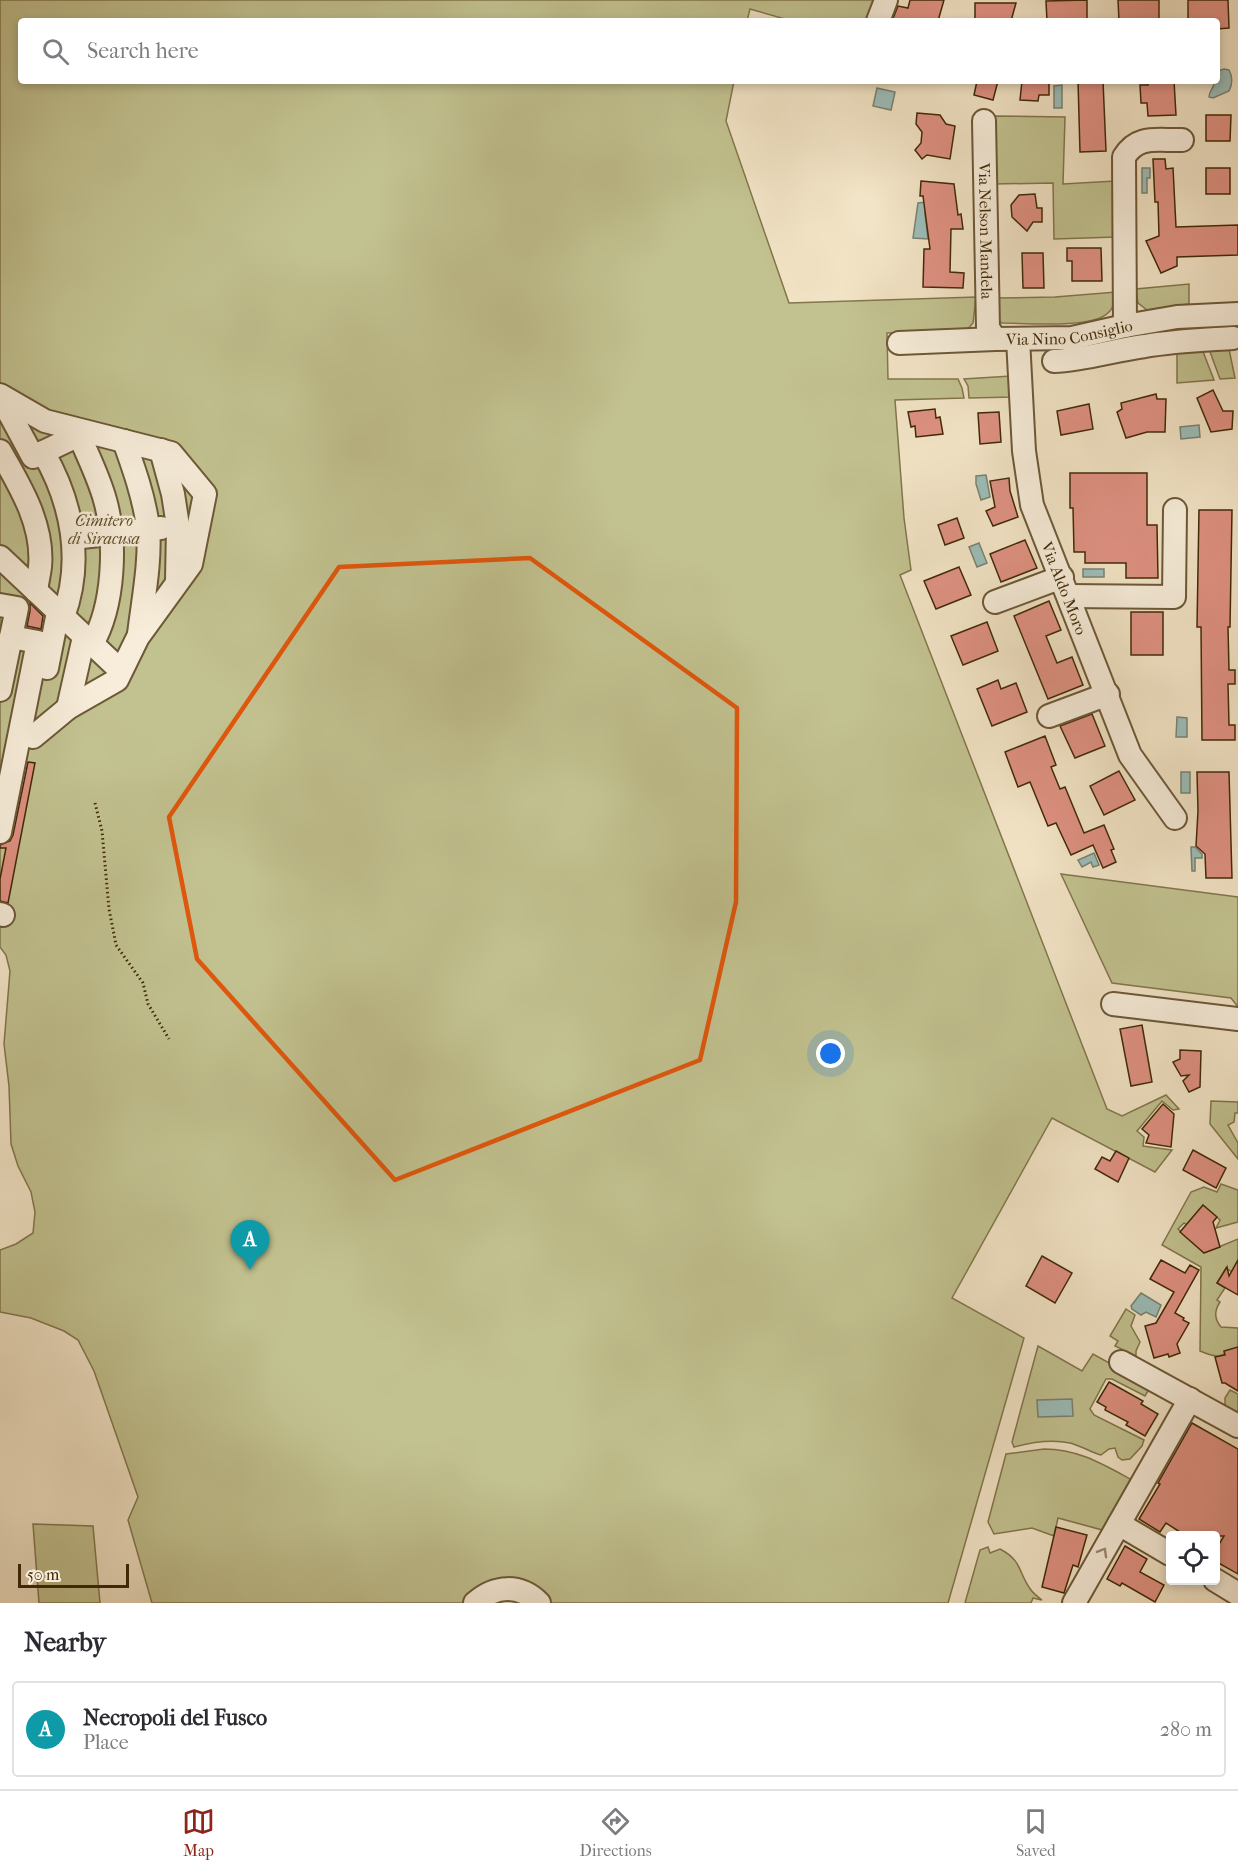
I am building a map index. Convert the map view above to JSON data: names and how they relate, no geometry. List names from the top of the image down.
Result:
{
  "streets": {
    "street": ["Via Nelson Mandela", "Via Nino Consiglio", "Via Aldo Moro"]
  },
  "crossings": [
    ["Via Nelson Mandela", "Via Nino Consiglio"],
    ["Via Nino Consiglio", "Via Aldo Moro"]
  ],
  "parks": ["Cimitero di Siracusa"],
  "scale_bar": "50 m",
  "page": {
    "search": "Search here",
    "pins": "A",
    "scale": "50 m",
    "heading": "Nearby",
    "list": [
      {
        "mark": "A",
        "name": "Necropoli del Fusco",
        "note": "Place",
        "value": "280 m"
      }
    ],
    "nav": ["Map", "Directions", "Saved"]
  }
}
